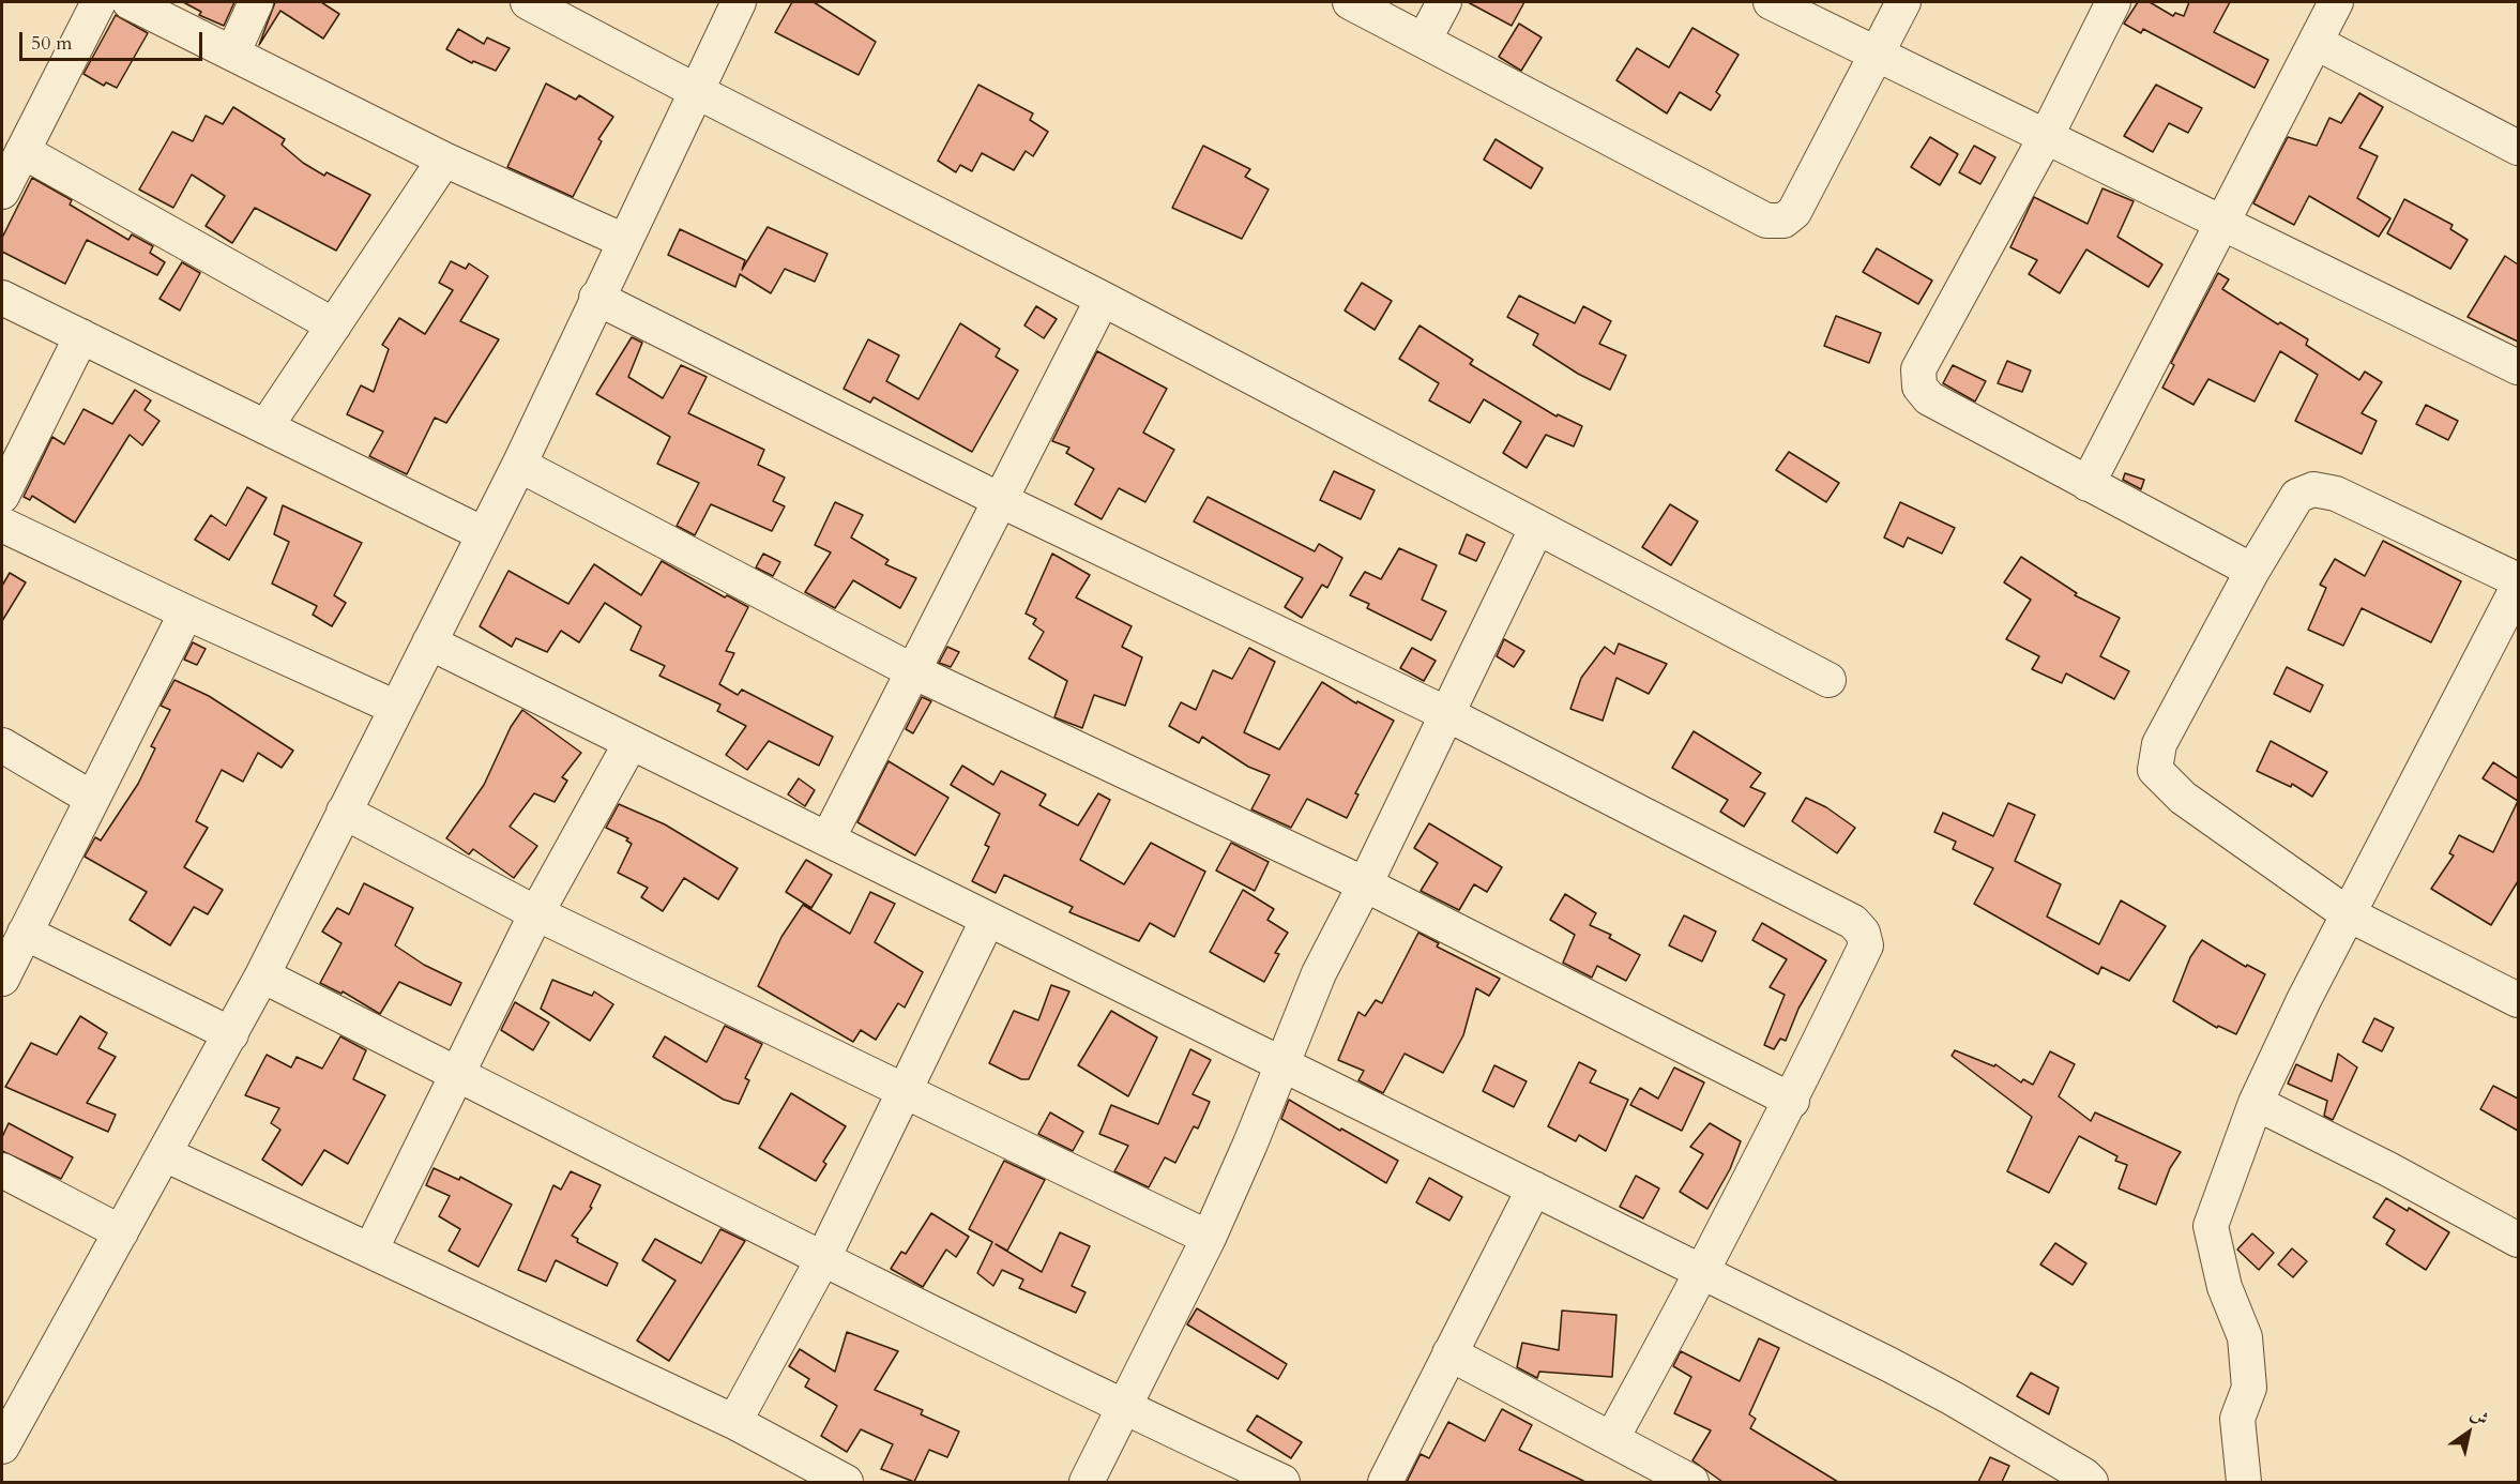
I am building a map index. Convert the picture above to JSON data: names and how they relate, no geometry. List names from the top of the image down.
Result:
{
  "scale_bar": "50 m",
  "north": "top right"
}
